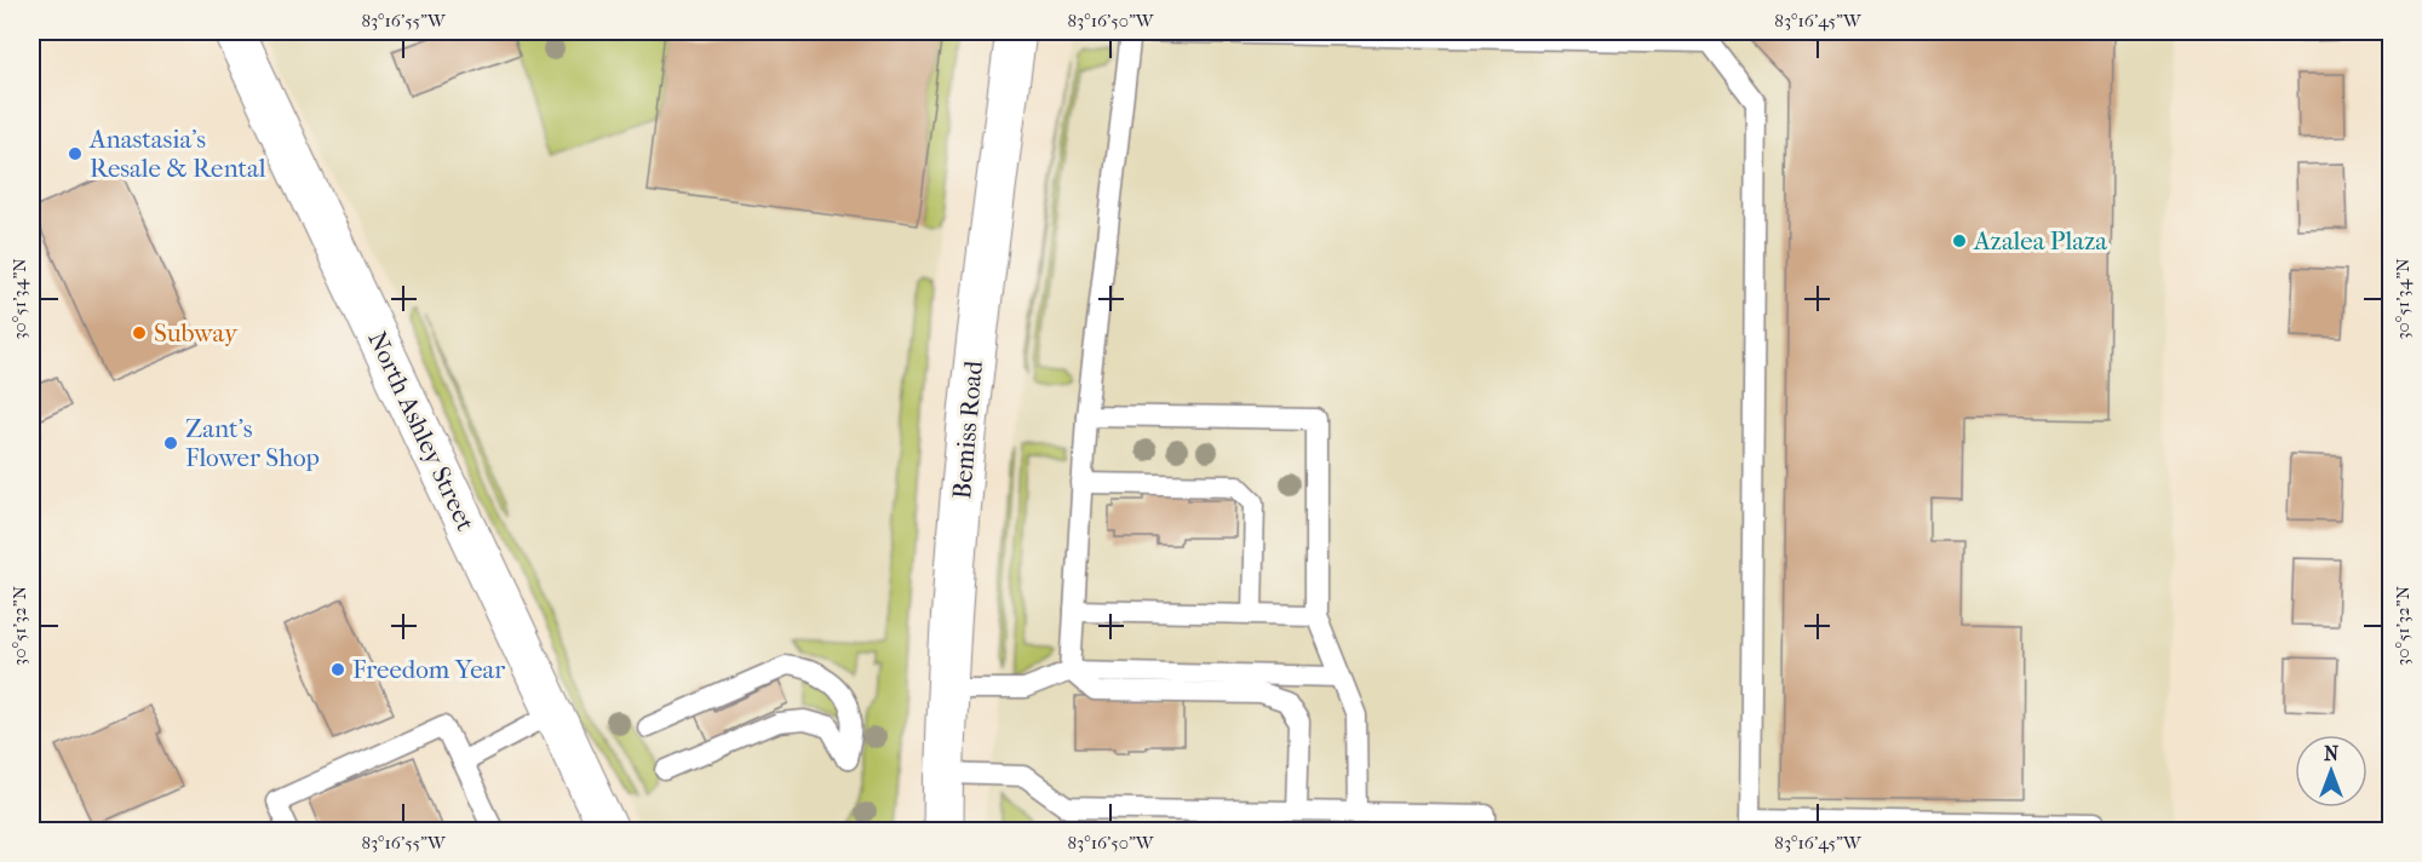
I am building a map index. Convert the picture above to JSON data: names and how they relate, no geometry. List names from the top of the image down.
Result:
{
  "streets": {
    "main road": ["Bemiss Road", "North Ashley Street"]
  },
  "places": [
    "Anastasia's Resale & Rental",
    "Azalea Plaza",
    "Subway",
    "Zant's Flower Shop",
    "Freedom Year"
  ],
  "north": "top",
  "coordinates": [
    "83°16'55\"W",
    "83°16'50\"W",
    "83°16'45\"W",
    "30°51'34\"N",
    "30°51'32\"N"
  ]
}
